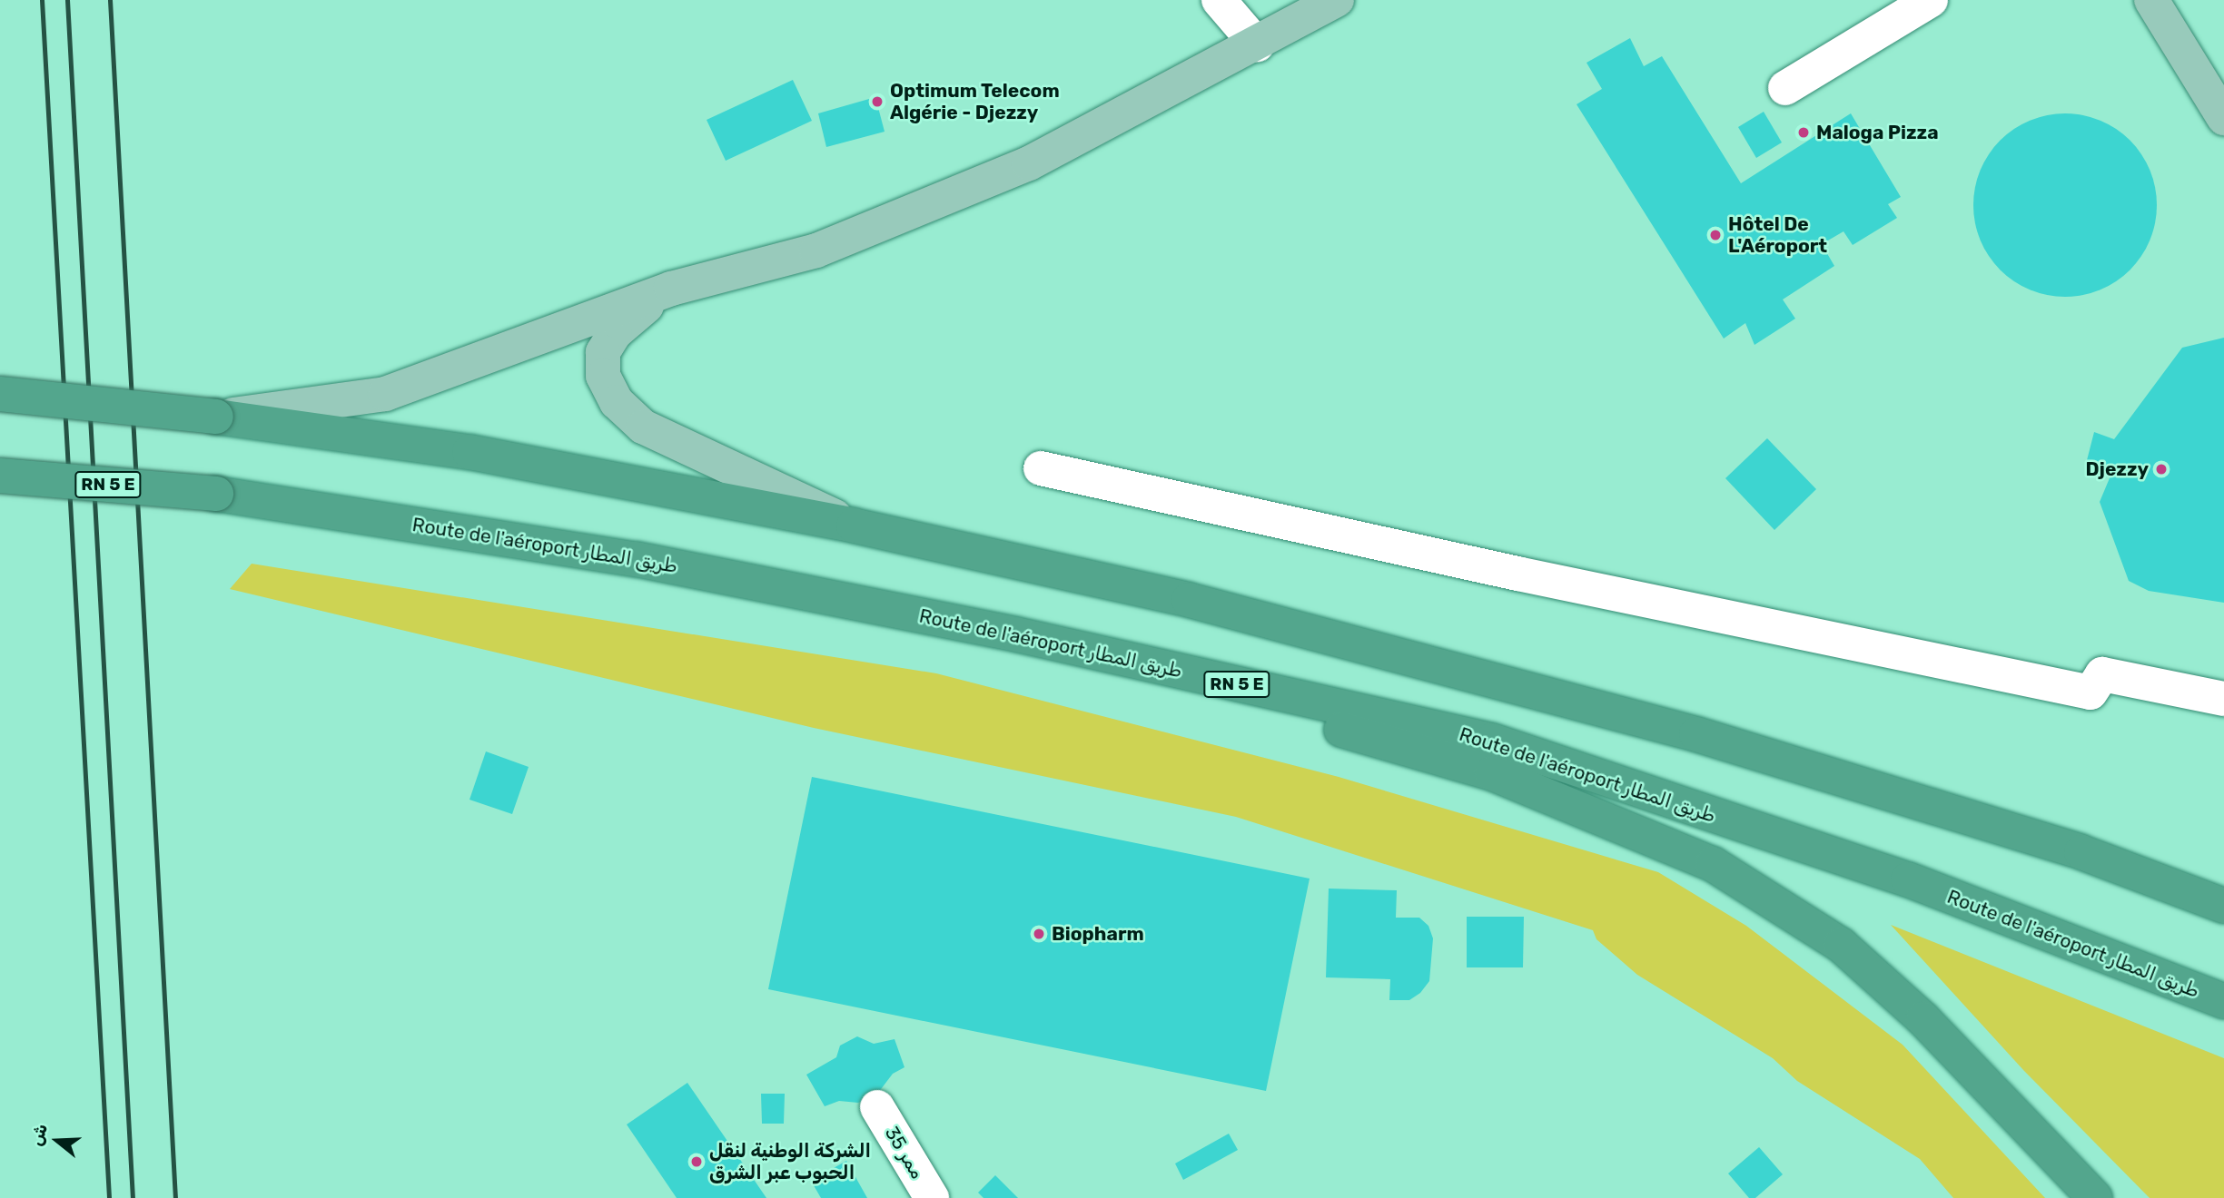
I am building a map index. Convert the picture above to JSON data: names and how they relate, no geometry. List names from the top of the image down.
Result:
{
  "streets": {
    "highway": ["RN 5 E", "Route de l'aéroport طريق المطار"],
    "lane": ["ممر 35"]
  },
  "places": [
    "Optimum Telecom Algérie - Djezzy",
    "Maloga Pizza",
    "Hôtel De L'Aéroport",
    "Djezzy",
    "Biopharm",
    "الشركة الوطنية لنقل الحبوب عبر الشرق"
  ],
  "north": "left"
}
